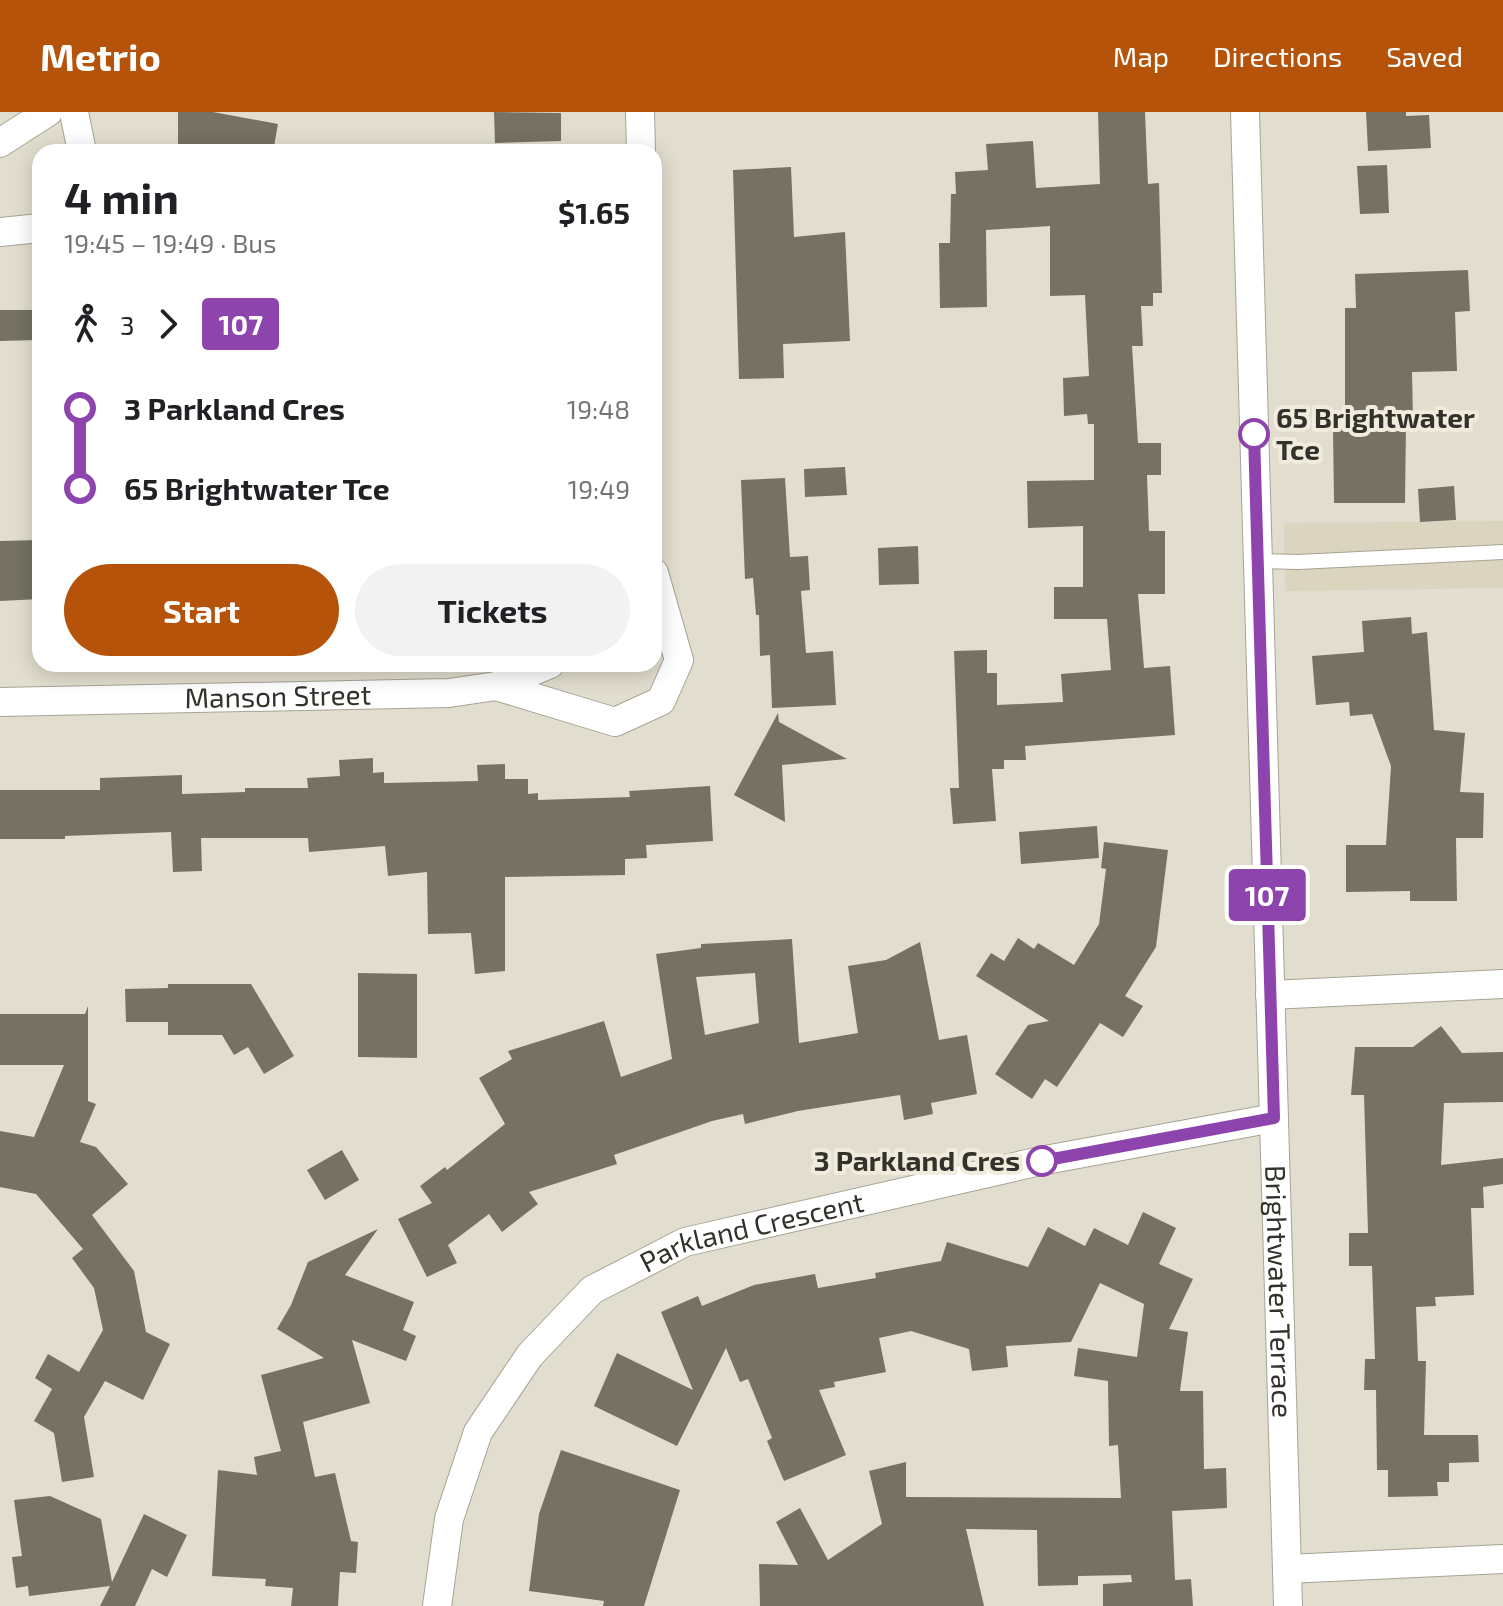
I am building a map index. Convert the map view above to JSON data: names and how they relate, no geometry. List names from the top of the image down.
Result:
{
  "streets": {
    "street": ["Manson Street", "Parkland Crescent", "Brightwater Terrace"]
  },
  "crossings": [
    ["Parkland Crescent", "Brightwater Terrace"]
  ],
  "places": ["65 Brightwater Tce", "3 Parkland Cres"],
  "lines": ["bus line 107"],
  "page": {
    "header": "Metrio",
    "nav": ["Map", "Directions", "Saved"],
    "on_map": "107",
    "heading": ["4 min", "19:45 – 19:49 · Bus", "$1.65"],
    "legs": ["3", "107"],
    "list": [
      {
        "name": "3 Parkland Cres",
        "value": "19:48"
      },
      {
        "name": "65 Brightwater Tce",
        "value": "19:49"
      }
    ],
    "buttons": ["Start", "Tickets"]
  }
}
